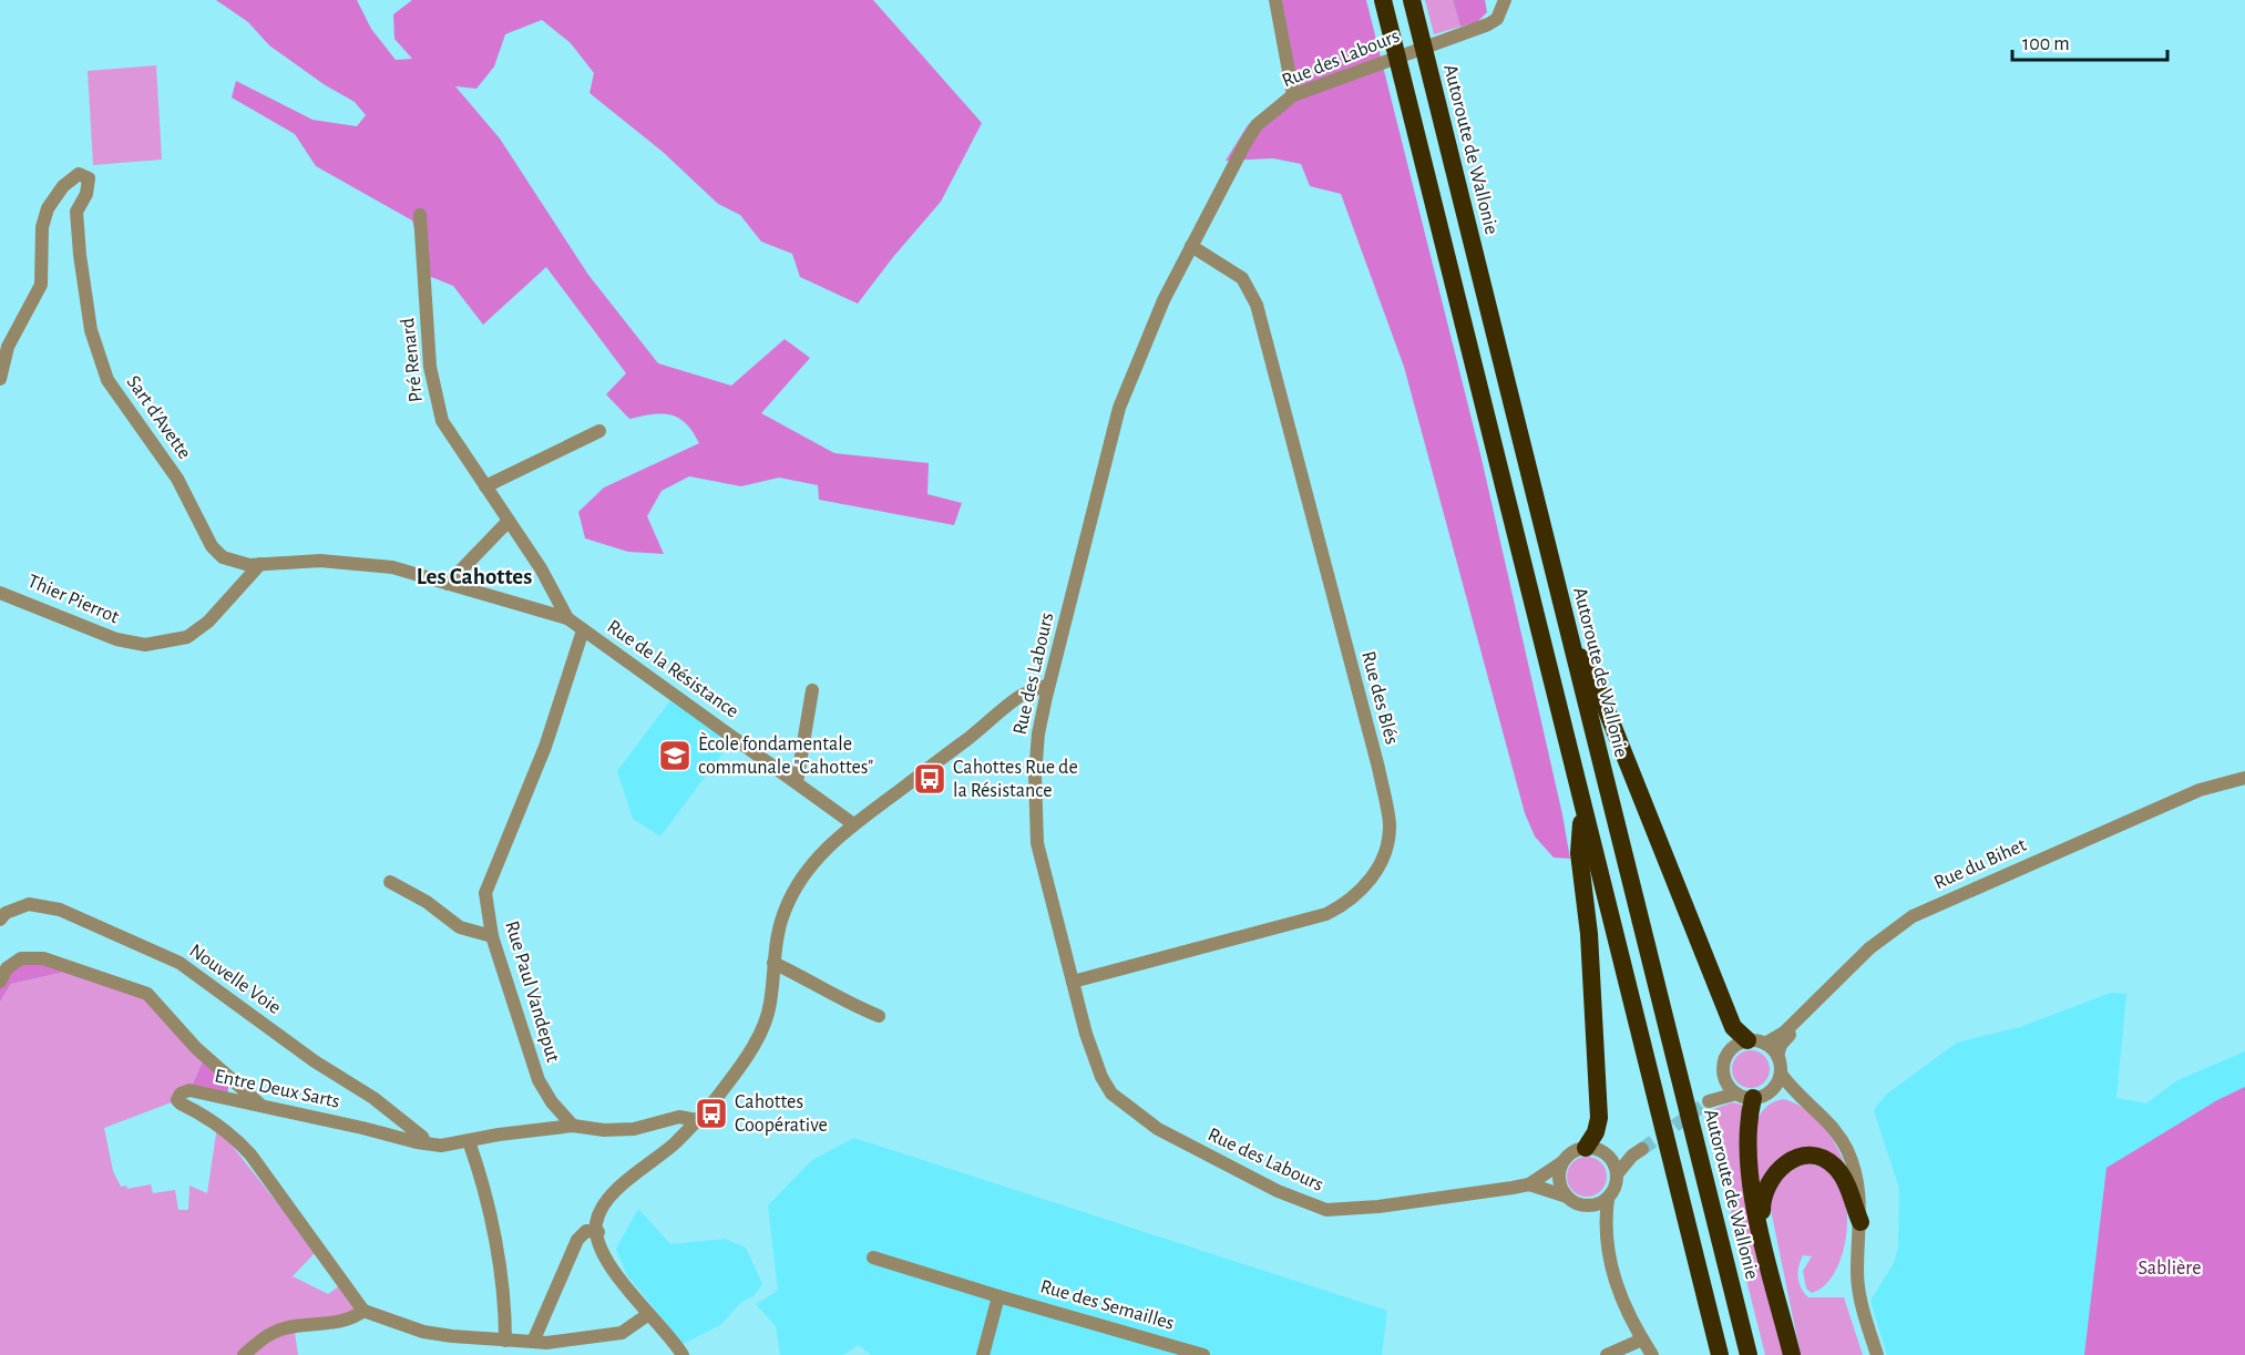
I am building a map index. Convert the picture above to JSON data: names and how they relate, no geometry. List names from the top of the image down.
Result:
{
  "streets": {
    "highway": ["Autoroute de Wallonie"],
    "street": [
      "Rue des Labours",
      "Pré Renard",
      "Sart d'Avette",
      "Thier Pierrot",
      "Rue de la Résistance",
      "Rue des Blés",
      "Rue du Bihet",
      "Nouvelle Voie",
      "Rue Paul Vandeput",
      "Entre Deux Sarts",
      "Rue des Semailles"
    ]
  },
  "crossings": [
    ["Rue des Labours", "Rue des Blés"],
    ["Pré Renard", "Sart d'Avette"],
    ["Pré Renard", "Rue de la Résistance"],
    ["Sart d'Avette", "Thier Pierrot"],
    ["Sart d'Avette", "Rue de la Résistance"],
    ["Rue de la Résistance", "Rue Paul Vandeput"],
    ["Nouvelle Voie", "Entre Deux Sarts"],
    ["Rue Paul Vandeput", "Entre Deux Sarts"]
  ],
  "districts": ["Les Cahottes"],
  "parks": ["Sablière"],
  "places": {
    "school or university": ["Ècole fondamentale communale \"Cahottes\""],
    "bus stop": ["Cahottes Rue de la Résistance", "Cahottes Coopérative"]
  },
  "scale_bar": "100 m"
}
